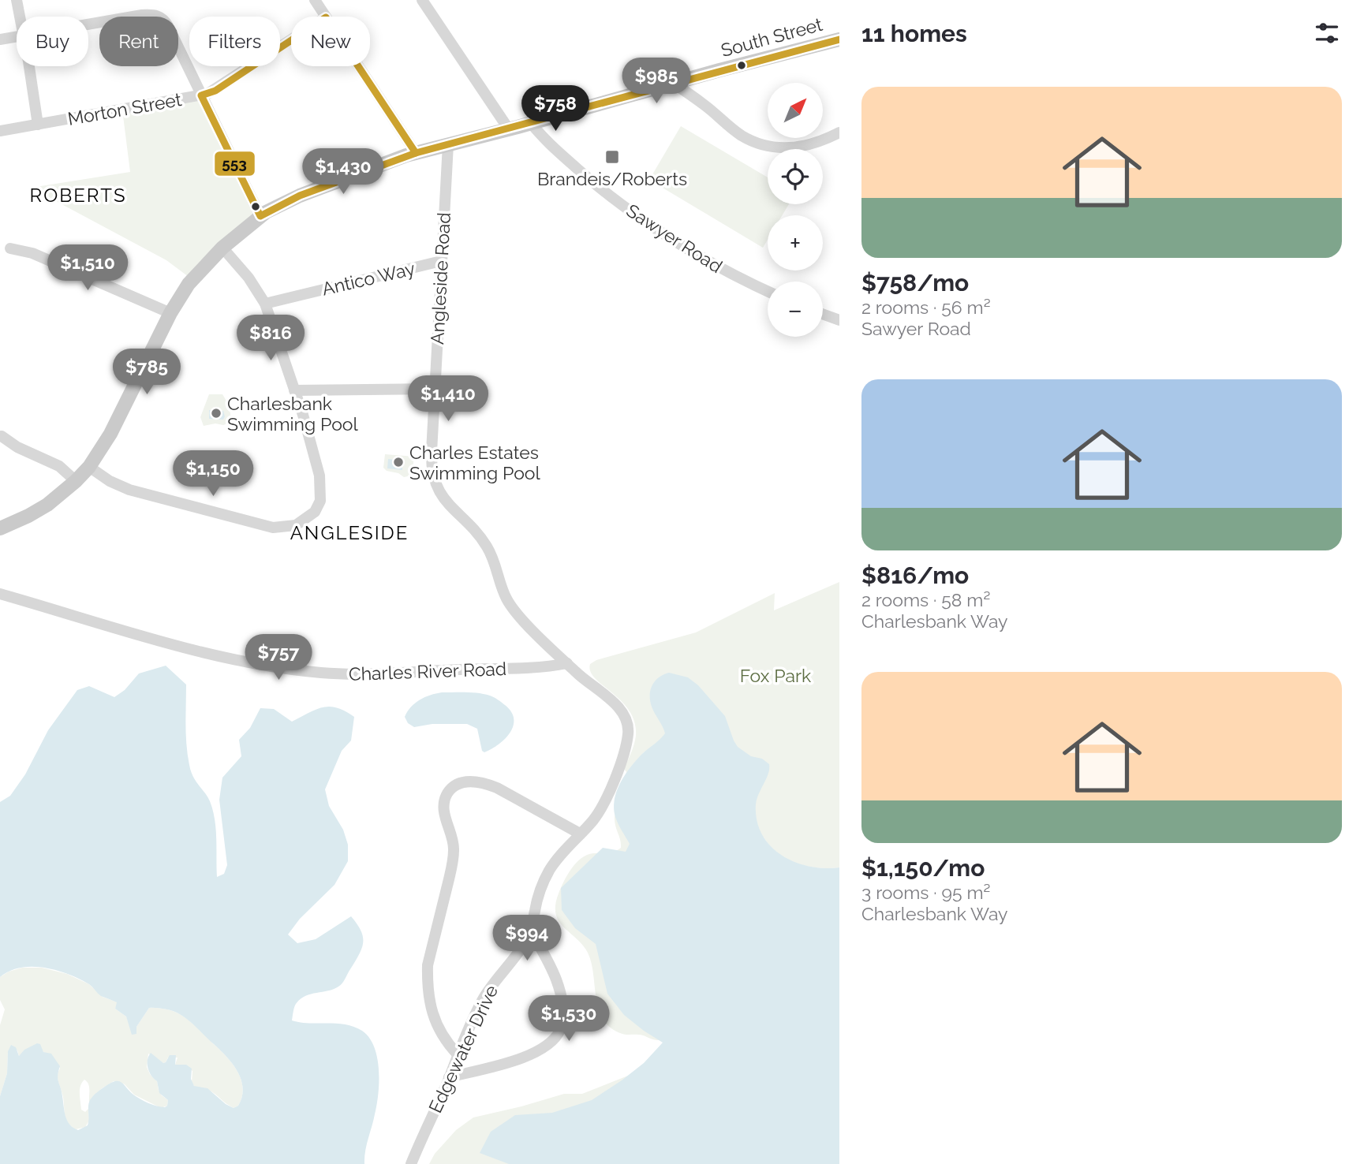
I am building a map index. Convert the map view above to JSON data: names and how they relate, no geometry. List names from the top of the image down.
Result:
{
  "streets": {
    "main road": ["South Street"],
    "street": [
      "Morton Street",
      "Sawyer Road",
      "Antico Way",
      "Angleside Road",
      "Charles River Road",
      "Edgewater Drive"
    ]
  },
  "crossings": [
    ["South Street", "Sawyer Road"],
    ["South Street", "Angleside Road"],
    ["Antico Way", "Angleside Road"],
    ["Angleside Road", "Charles River Road"],
    ["Angleside Road", "Edgewater Drive"],
    ["Charles River Road", "Edgewater Drive"]
  ],
  "districts": ["ROBERTS", "ANGLESIDE"],
  "parks": ["Fox Park"],
  "places": {
    "transit": ["Brandeis/Roberts"],
    "other": ["Charlesbank Swimming Pool", "Charles Estates Swimming Pool"]
  },
  "lines": ["transit line 553"],
  "north": "top right",
  "page": {
    "heading": "11 homes",
    "chip": [
      "Buy",
      "Rent",
      "Filters",
      "New"
    ],
    "price": [
      "$985",
      "$758",
      "$1,430",
      "$1,510",
      "$816",
      "$785",
      "$1,410",
      "$1,150",
      "$757",
      "$994",
      "$1,530"
    ],
    "list": [
      {
        "name": "$758/mo",
        "note": "2 rooms · 56 m² · Sawyer Road"
      },
      {
        "name": "$816/mo",
        "note": "2 rooms · 58 m² · Charlesbank Way"
      },
      {
        "name": "$1,150/mo",
        "note": "3 rooms · 95 m² · Charlesbank Way"
      }
    ],
    "map_buttons": ["+", "−"]
  }
}
